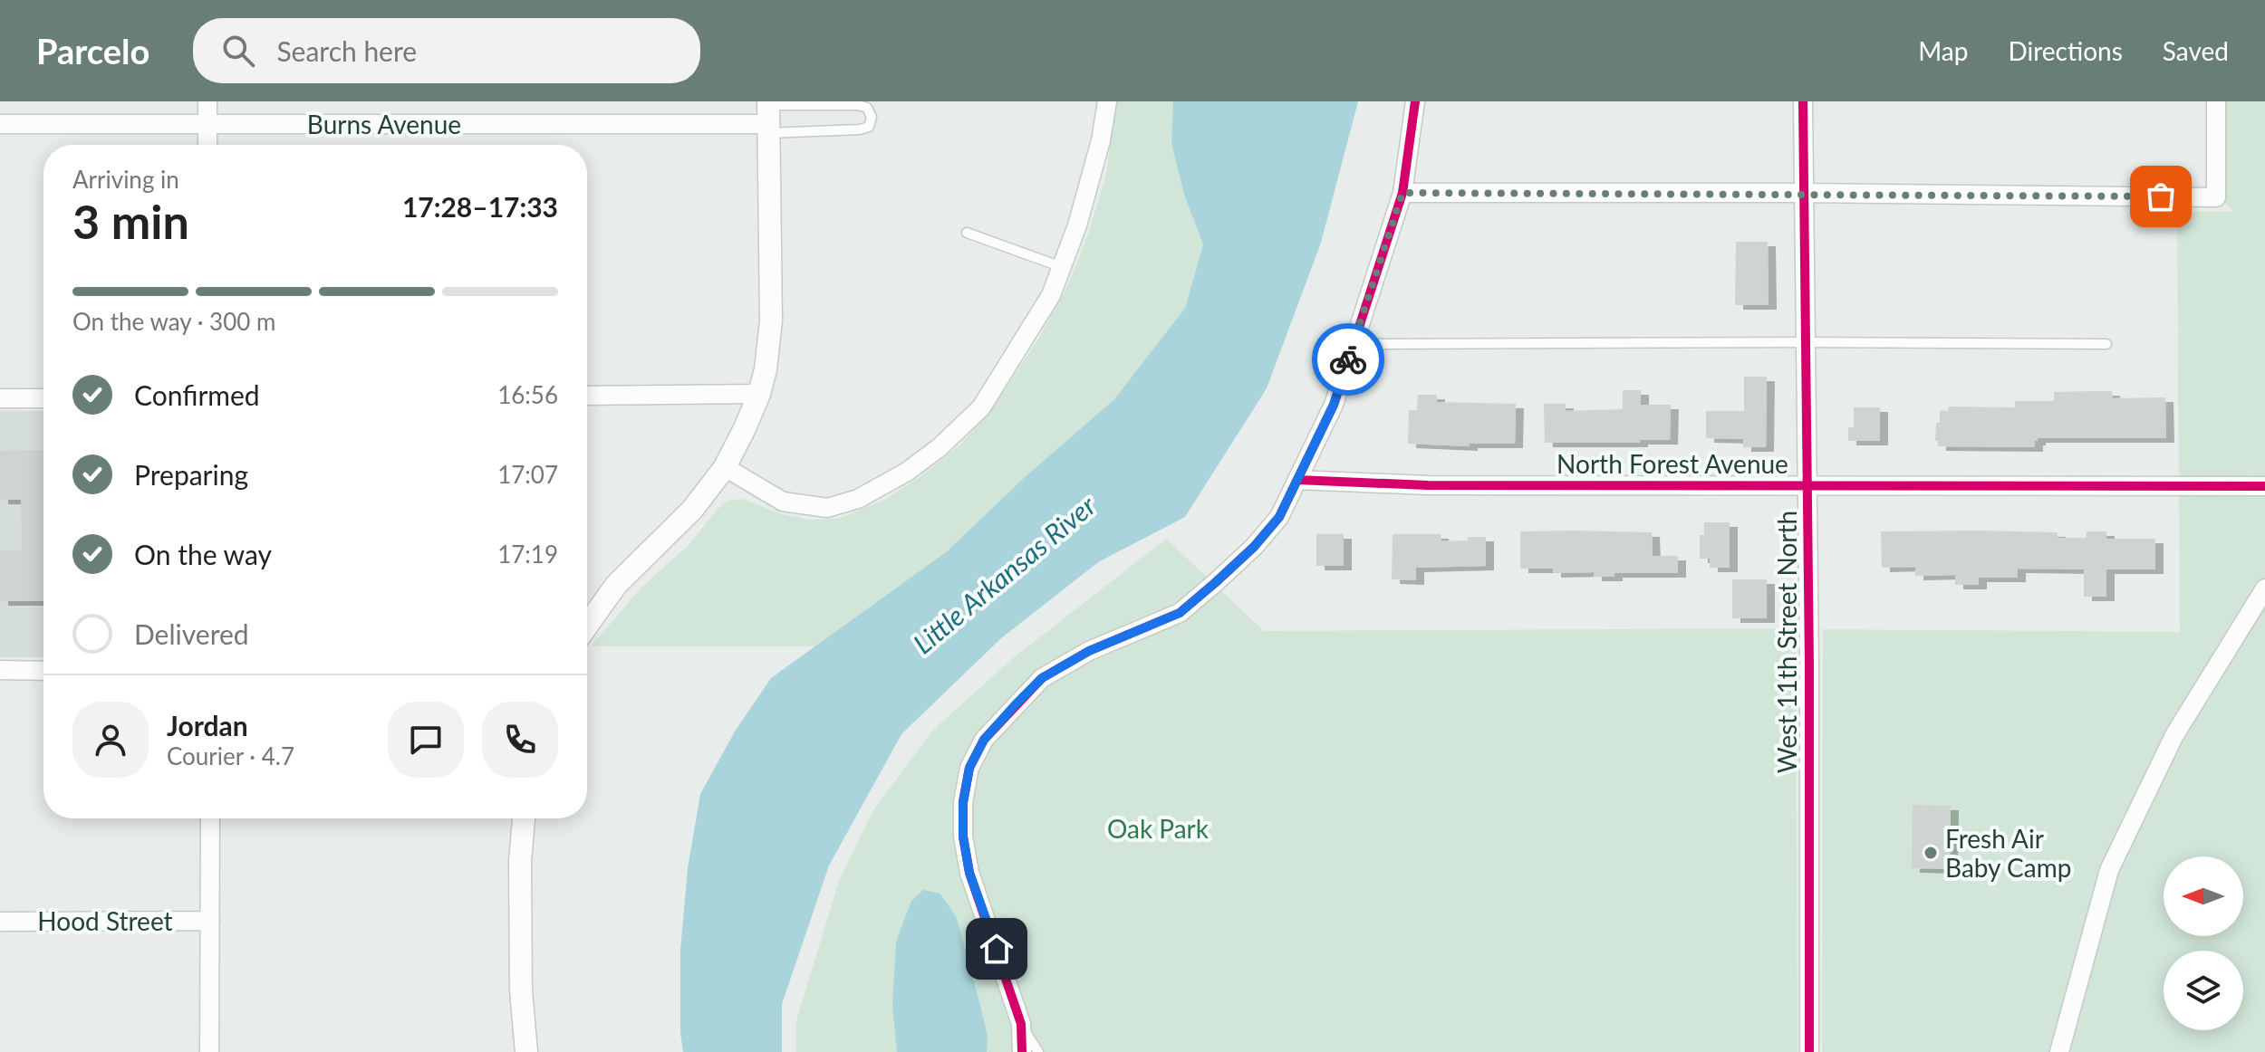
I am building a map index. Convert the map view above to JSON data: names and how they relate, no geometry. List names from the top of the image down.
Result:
{
  "streets": {
    "street": [
      "Burns Avenue",
      "North Forest Avenue",
      "West 11th Street North",
      "Hood Street"
    ]
  },
  "crossings": [
    ["North Forest Avenue", "West 11th Street North"]
  ],
  "water": ["Little Arkansas River"],
  "parks": ["Oak Park"],
  "places": ["Fresh Air Baby Camp"],
  "north": "left",
  "page": {
    "header": "Parcelo",
    "search": "Search here",
    "nav": ["Map", "Directions", "Saved"],
    "heading": ["3 min", "Arriving in", "17:28–17:33"],
    "panel": ["Jordan", "Courier · 4.7"],
    "bar": "On the way · 300 m",
    "list": [
      ["Confirmed", "16:56"],
      ["Preparing", "17:07"],
      ["On the way", "17:19"],
      "Delivered"
    ]
  }
}
